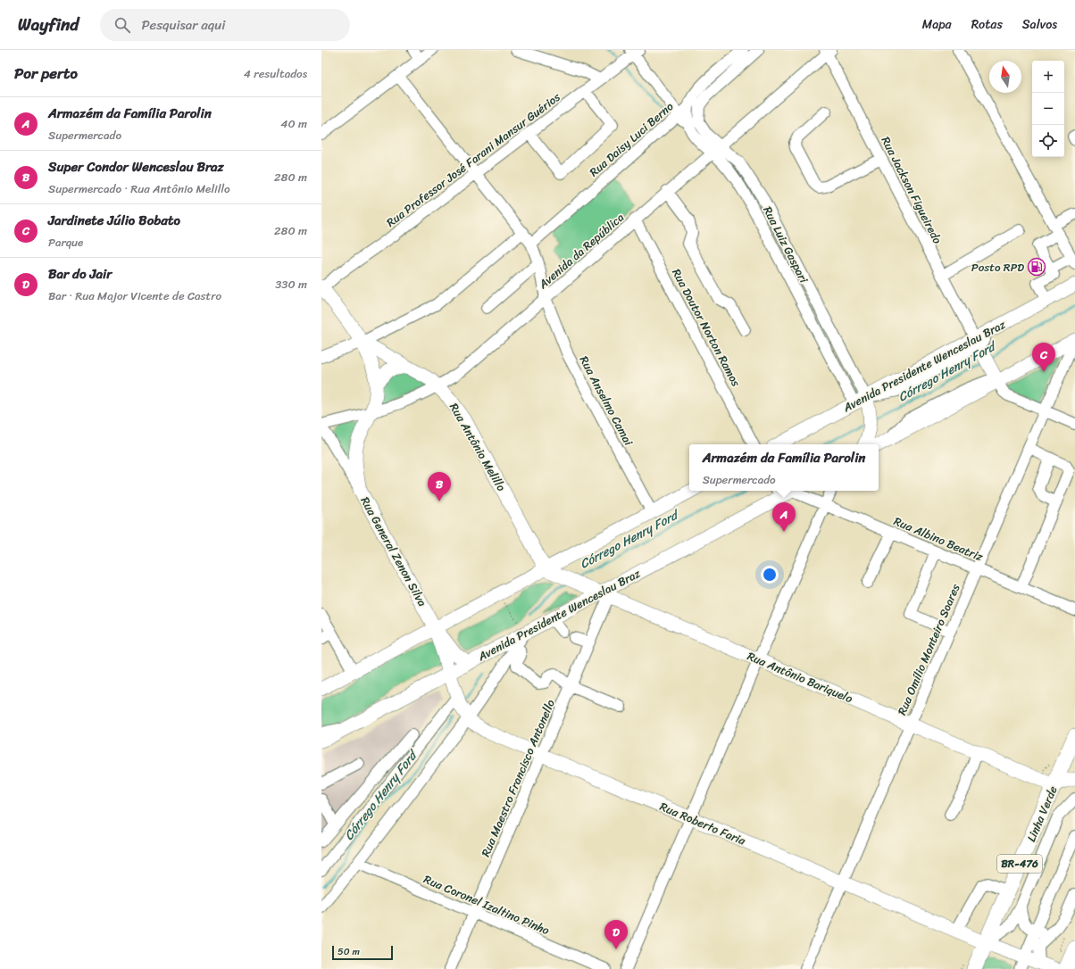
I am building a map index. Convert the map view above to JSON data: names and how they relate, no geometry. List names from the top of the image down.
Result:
{
  "streets": {
    "highway": ["Linha Verde", "BR-476"],
    "main road": [
      "Avenida Presidente Wenceslau Braz",
      "Rua Antônio Melillo",
      "Rua General Zenon Silva",
      "Rua Antônio Bariquelo",
      "Rua Roberto Faria"
    ],
    "street": [
      "Rua Daisy Luci Berno",
      "Rua Professor José Farani Mansur Guérios",
      "Rua Jackson Figueiredo",
      "Rua Luiz Gaspari",
      "Avenida da República",
      "Rua Doutor Norton Ramos",
      "Rua Anselmo Camai",
      "Rua Albino Beatriz",
      "Rua Omílio Monteiro Soares",
      "Rua Maestro Francisco Antonello",
      "Rua Coronel Izaltino Pinho"
    ]
  },
  "crossings": [
    ["Rua Daisy Luci Berno", "Rua Luiz Gaspari"],
    ["Rua Daisy Luci Berno", "Rua Anselmo Camai"],
    ["Rua Professor José Farani Mansur Guérios", "Rua Luiz Gaspari"],
    ["Rua Professor José Farani Mansur Guérios", "Rua Anselmo Camai"],
    ["Rua Jackson Figueiredo", "Avenida da República"],
    ["Rua Jackson Figueiredo", "Avenida Presidente Wenceslau Braz"],
    ["Rua Luiz Gaspari", "Avenida da República"],
    ["Rua Luiz Gaspari", "Avenida Presidente Wenceslau Braz"],
    ["Avenida da República", "Rua Doutor Norton Ramos"],
    ["Avenida da República", "Rua Anselmo Camai"],
    ["Avenida da República", "Rua Antônio Melillo"],
    ["Avenida da República", "Rua General Zenon Silva"],
    ["Avenida Presidente Wenceslau Braz", "Rua Albino Beatriz"],
    ["Avenida Presidente Wenceslau Braz", "Rua General Zenon Silva"],
    ["Avenida Presidente Wenceslau Braz", "Rua Antônio Bariquelo"],
    ["Avenida Presidente Wenceslau Braz", "Rua Maestro Francisco Antonello"],
    ["Avenida Presidente Wenceslau Braz", "Rua Roberto Faria"],
    ["Rua Antônio Melillo", "Rua Antônio Bariquelo"],
    ["Rua Albino Beatriz", "Rua Omílio Monteiro Soares"],
    ["Rua General Zenon Silva", "Rua Roberto Faria"],
    ["Rua Omílio Monteiro Soares", "Rua Antônio Bariquelo"],
    ["Rua Omílio Monteiro Soares", "Rua Roberto Faria"],
    ["Rua Antônio Bariquelo", "Rua Maestro Francisco Antonello"],
    ["Rua Antônio Bariquelo", "Linha Verde"],
    ["Rua Maestro Francisco Antonello", "Rua Roberto Faria"],
    ["Rua Maestro Francisco Antonello", "Rua Coronel Izaltino Pinho"],
    ["Linha Verde", "Rua Roberto Faria"]
  ],
  "water": ["Córrego Henry Ford"],
  "places": {
    "fuel station": ["Posto RPD"]
  },
  "scale_bar": "50 m",
  "north": "top",
  "page": {
    "header": "Wayfind",
    "search": "Pesquisar aqui",
    "nav": ["Mapa", "Rotas", "Salvos"],
    "heading": ["Por perto", "4 resultados"],
    "map_buttons": ["+", "−"],
    "list": [
      {
        "mark": "A",
        "name": "Armazém da Família Parolin",
        "note": "Supermercado",
        "value": "40 m"
      },
      {
        "mark": "B",
        "name": "Super Condor Wenceslau Braz",
        "note": "Supermercado · Rua Antônio Melillo",
        "value": "280 m"
      },
      {
        "mark": "C",
        "name": "Jardinete Júlio Bobato",
        "note": "Parque",
        "value": "280 m"
      },
      {
        "mark": "D",
        "name": "Bar do Jair",
        "note": "Bar · Rua Major Vicente de Castro",
        "value": "330 m"
      }
    ],
    "pins": [
      "C",
      "B",
      "A",
      "D"
    ],
    "popup": ["Armazém da Família Parolin", "Supermercado"],
    "scale": "50 m"
  }
}
